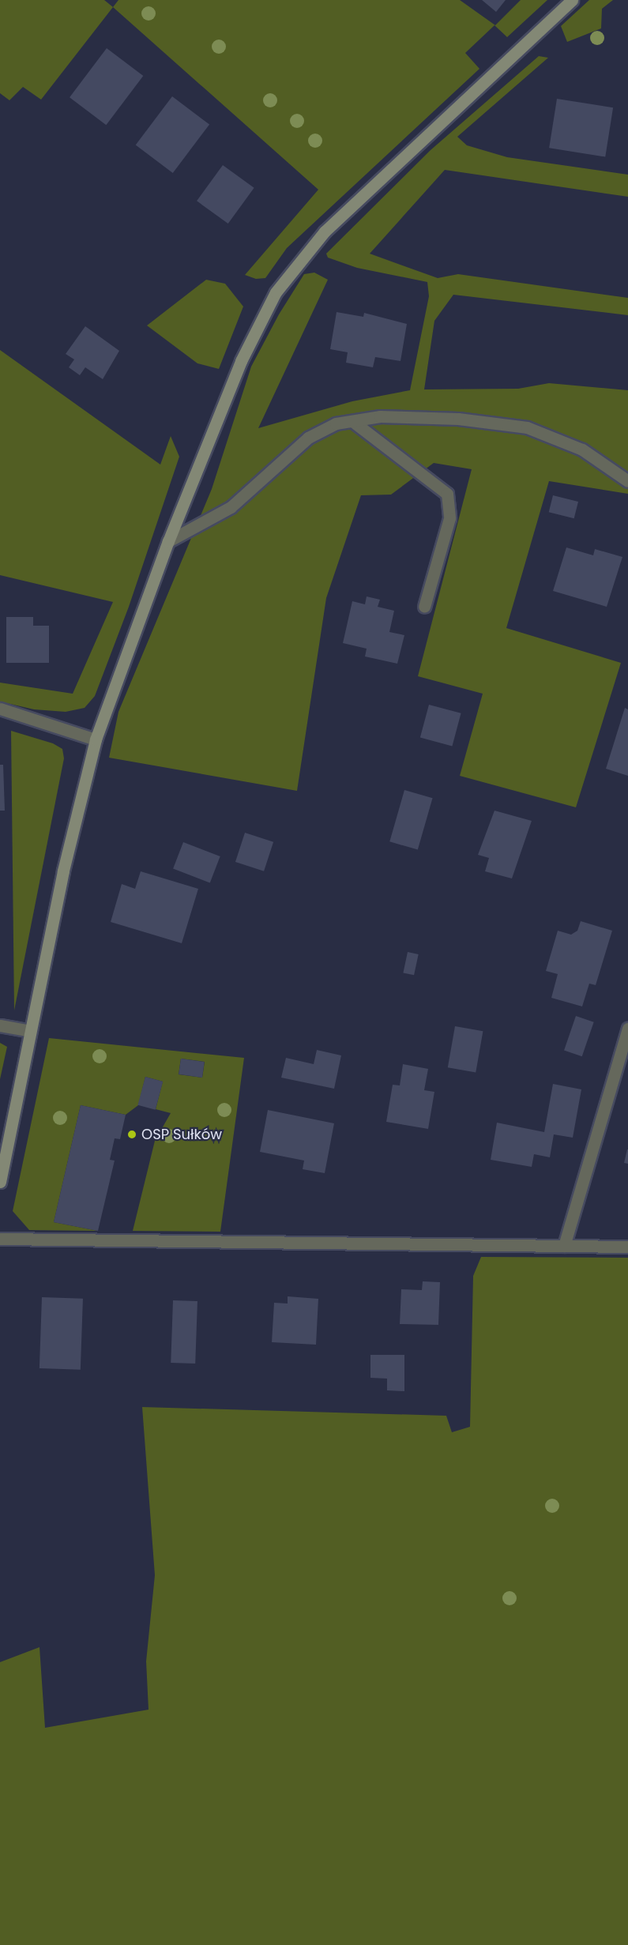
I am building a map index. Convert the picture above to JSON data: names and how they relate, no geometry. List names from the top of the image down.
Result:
{
  "places": ["OSP Sułków"]
}
